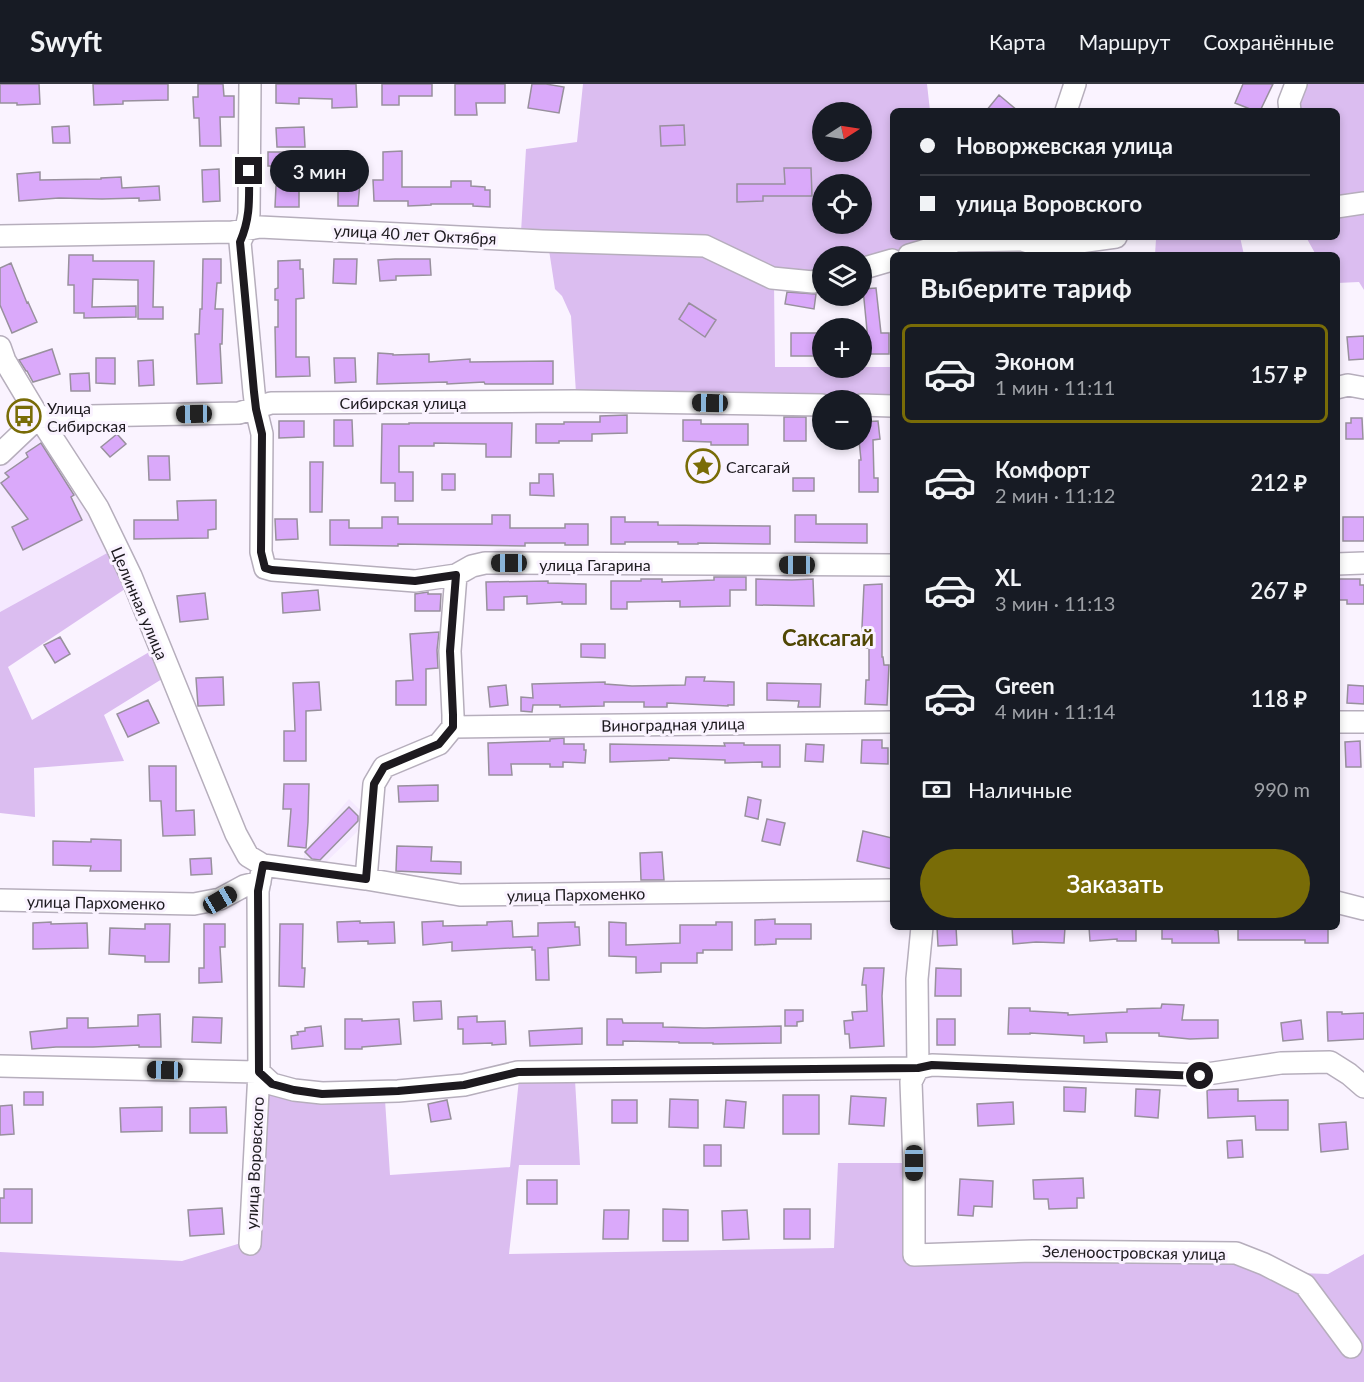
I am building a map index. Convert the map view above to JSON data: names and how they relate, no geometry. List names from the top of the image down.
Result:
{
  "streets": {
    "street": [
      "улица 40 лет Октября",
      "Сибирская улица",
      "улица Гагарина",
      "Целинная улица",
      "Виноградная улица",
      "улица Пархоменко",
      "улица Воровского",
      "Зеленоостровская улица"
    ]
  },
  "crossings": [
    ["Сибирская улица", "улица Гагарина"],
    ["Сибирская улица", "Целинная улица"],
    ["Целинная улица", "улица Пархоменко"],
    ["Целинная улица", "улица Воровского"],
    ["улица Пархоменко", "улица Воровского"]
  ],
  "districts": ["Саксагай"],
  "places": {
    "bus stop": ["Улица Сибирская"],
    "place": ["Сагсагай"]
  },
  "north": "right",
  "page": {
    "header": "Swyft",
    "nav": ["Карта", "Маршрут", "Сохранённые"],
    "map_buttons": ["+", "−"],
    "banner": ["Новоржевская улица", "улица Воровского"],
    "bubble": "3 мин",
    "heading": "Выберите тариф",
    "list": [
      {
        "name": "Эконом",
        "note": "1 мин · 11:11",
        "value": "157 ₽"
      },
      {
        "name": "Комфорт",
        "note": "2 мин · 11:12",
        "value": "212 ₽"
      },
      {
        "name": "XL",
        "note": "3 мин · 11:13",
        "value": "267 ₽"
      },
      {
        "name": "Green",
        "note": "4 мин · 11:14",
        "value": "118 ₽"
      }
    ],
    "pay": ["Наличные", "990 m"],
    "buttons": "Заказать"
  }
}
